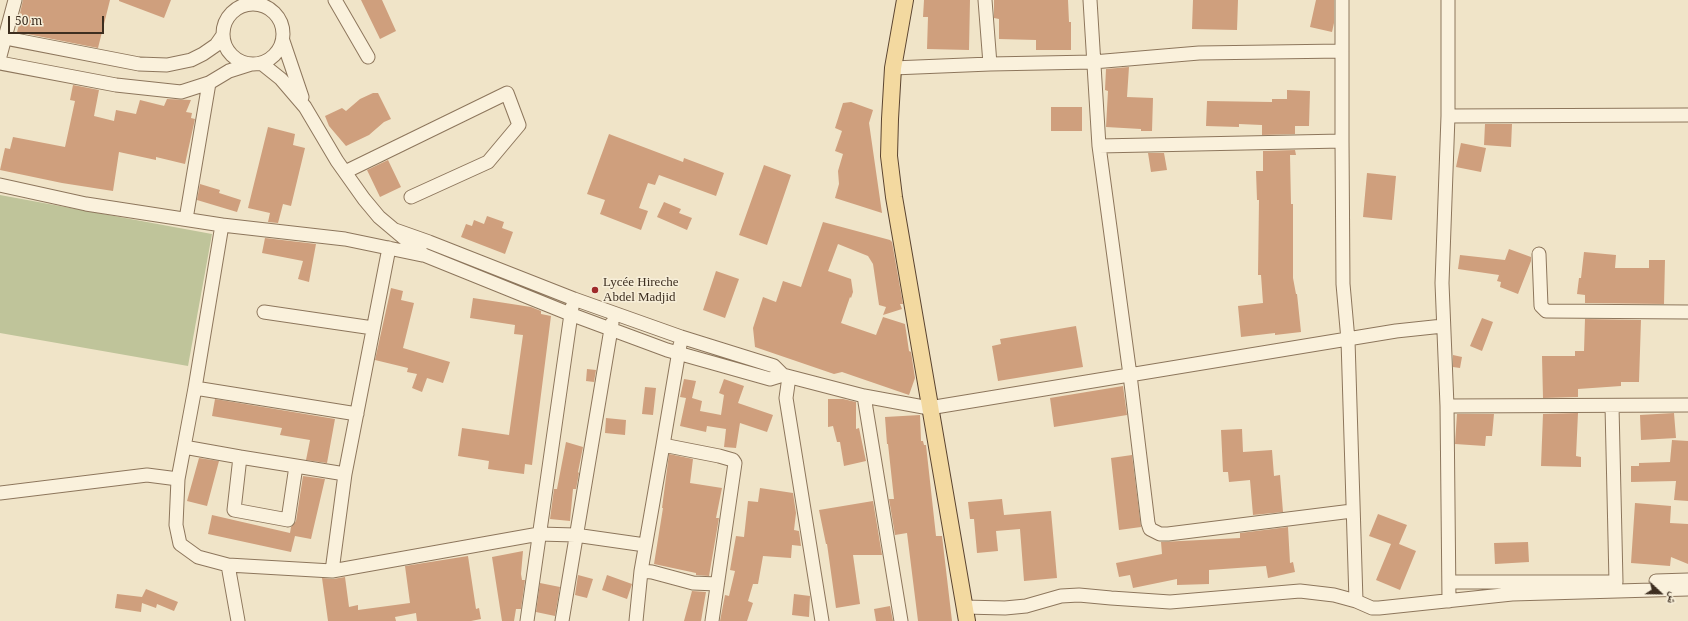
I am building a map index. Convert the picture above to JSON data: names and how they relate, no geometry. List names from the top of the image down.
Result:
{
  "places": ["Lycée Hireche Abdel Madjid"],
  "scale_bar": "50 m",
  "north": "right"
}
